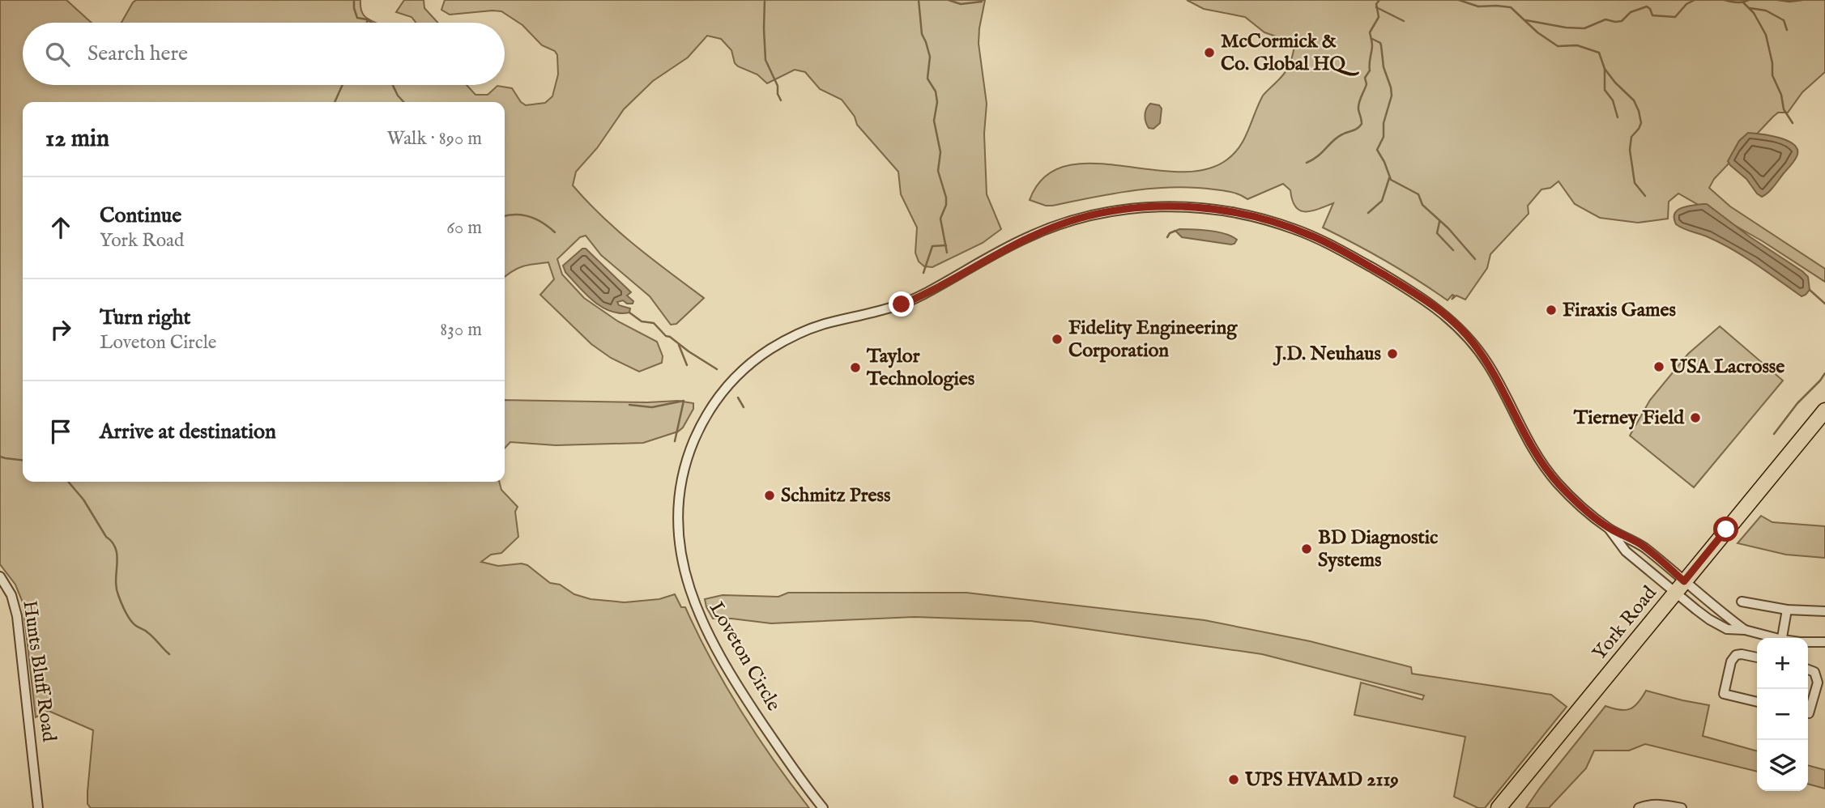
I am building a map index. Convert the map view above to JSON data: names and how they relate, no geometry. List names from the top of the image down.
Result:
{
  "streets": {
    "main road": ["York Road"],
    "street": ["Loveton Circle", "Hunts Bluff Road"]
  },
  "crossings": [
    ["York Road", "Loveton Circle"]
  ],
  "places": [
    "McCormick & Co. Global HQ",
    "Firaxis Games",
    "Fidelity Engineering Corporation",
    "J.D. Neuhaus",
    "USA Lacrosse",
    "Taylor Technologies",
    "Tierney Field",
    "Schmitz Press",
    "BD Diagnostic Systems",
    "UPS HVAMD 2119"
  ],
  "page": {
    "search": "Search here",
    "heading": ["12 min", "Walk · 890 m"],
    "list": [
      ["Continue", "York Road", "60 m"],
      ["Turn right", "Loveton Circle", "830 m"],
      "Arrive at destination"
    ],
    "map_buttons": ["+", "−"]
  }
}
